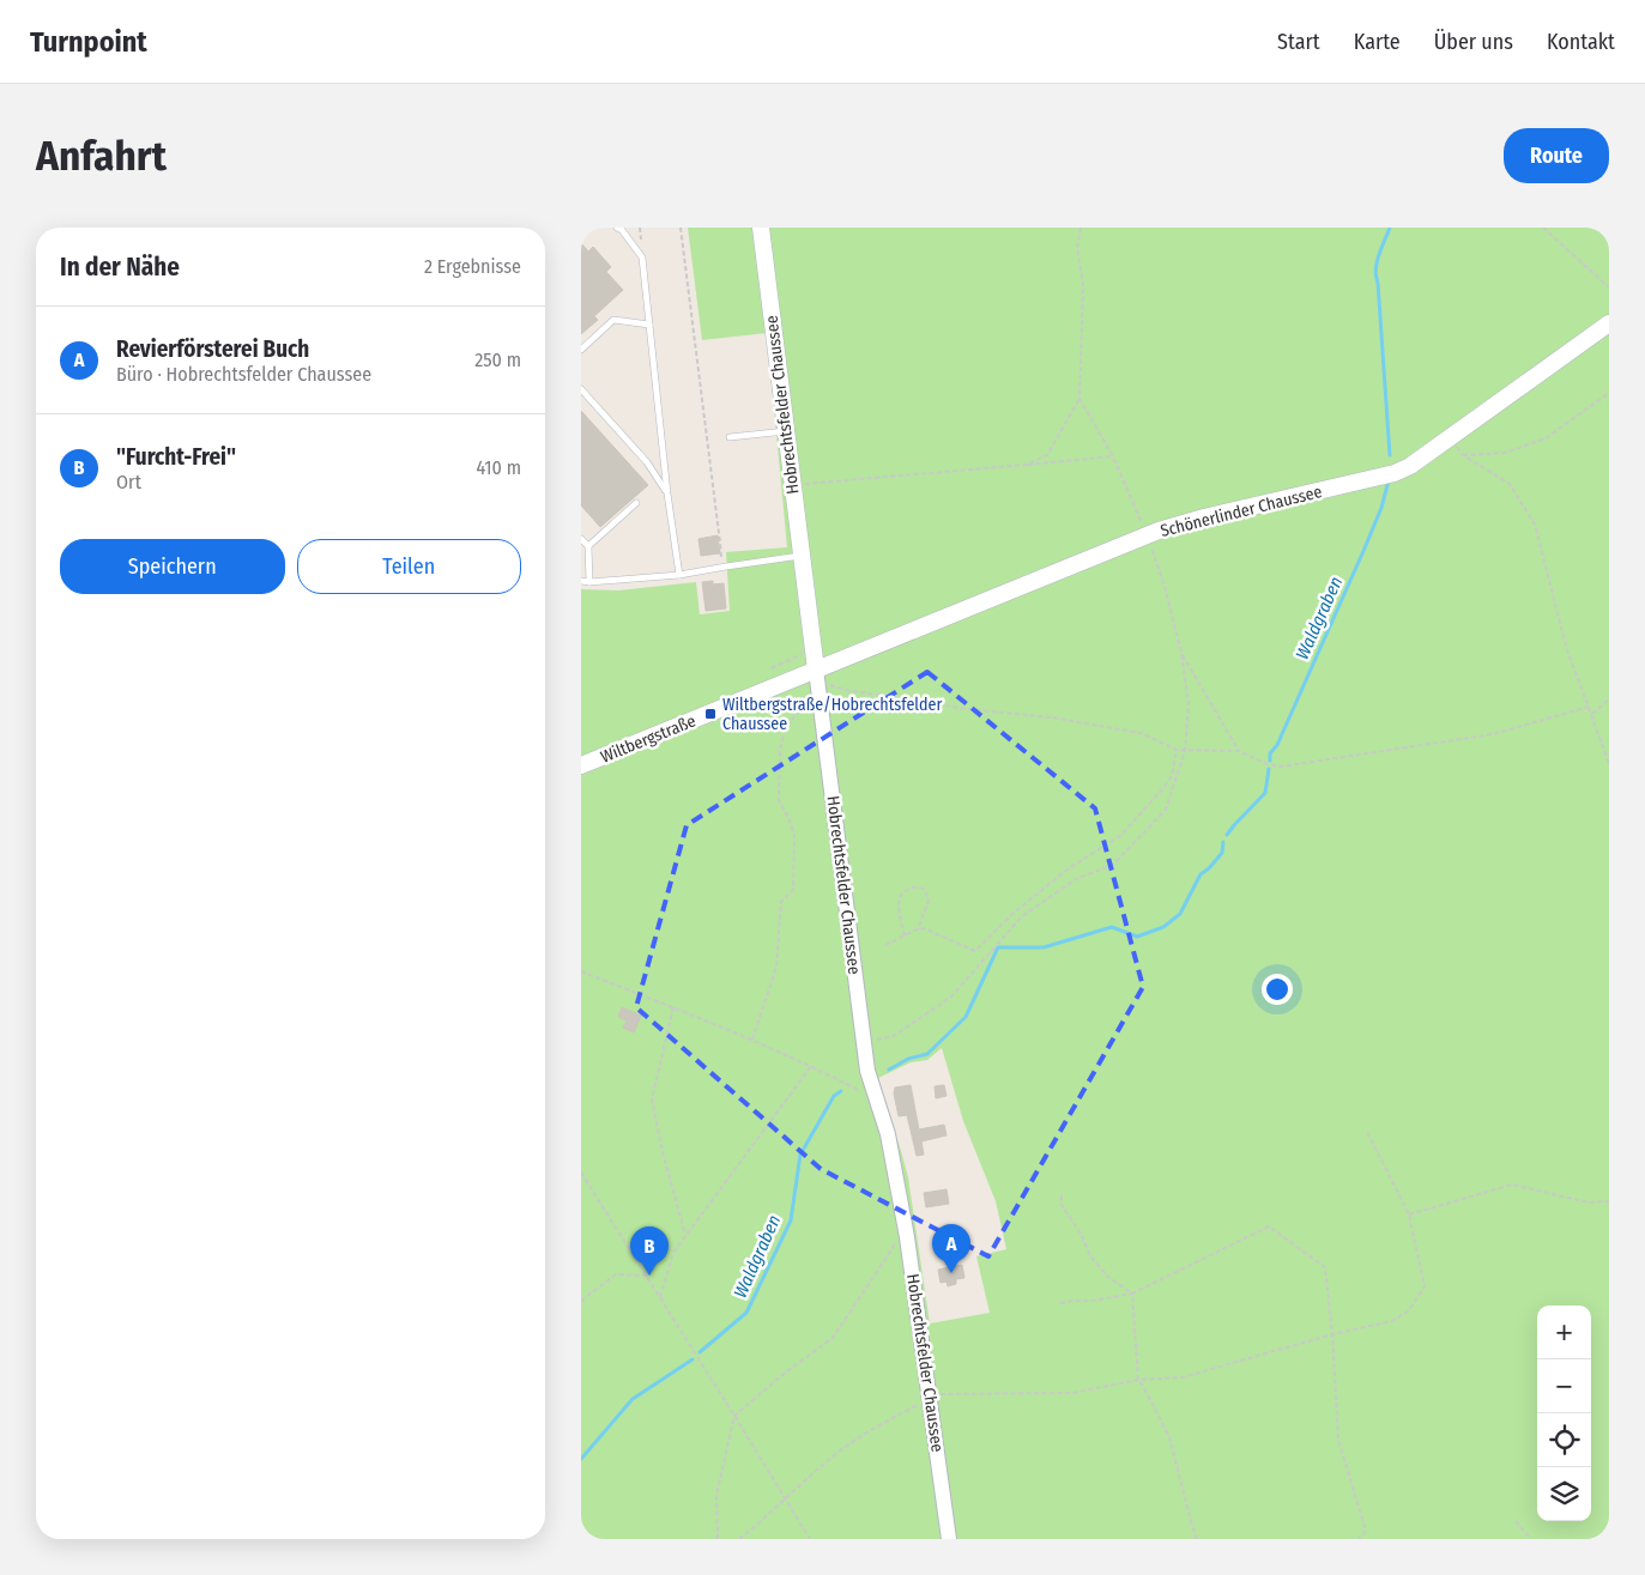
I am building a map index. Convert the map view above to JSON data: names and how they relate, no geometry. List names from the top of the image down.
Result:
{
  "streets": {
    "main road": ["Hobrechtsfelder Chaussee", "Schönerlinder Chaussee", "Wiltbergstraße"]
  },
  "crossings": [
    ["Hobrechtsfelder Chaussee", "Schönerlinder Chaussee"],
    ["Hobrechtsfelder Chaussee", "Wiltbergstraße"],
    ["Schönerlinder Chaussee", "Wiltbergstraße"]
  ],
  "water": ["Waldgraben"],
  "places": {
    "transit": ["Wiltbergstraße/Hobrechtsfelder Chaussee"]
  },
  "page": {
    "header": "Turnpoint",
    "nav": [
      "Start",
      "Karte",
      "Über uns",
      "Kontakt"
    ],
    "buttons": [
      "Route",
      ["Speichern", "Teilen"]
    ],
    "title": "Anfahrt",
    "heading": ["In der Nähe", "2 Ergebnisse"],
    "list": [
      {
        "mark": "A",
        "name": "Revierförsterei Buch",
        "note": "Büro · Hobrechtsfelder Chaussee",
        "value": "250 m"
      },
      {
        "mark": "B",
        "name": "\"Furcht-Frei\"",
        "note": "Ort",
        "value": "410 m"
      }
    ],
    "pins": ["A", "B"],
    "map_buttons": ["+", "−"]
  }
}
